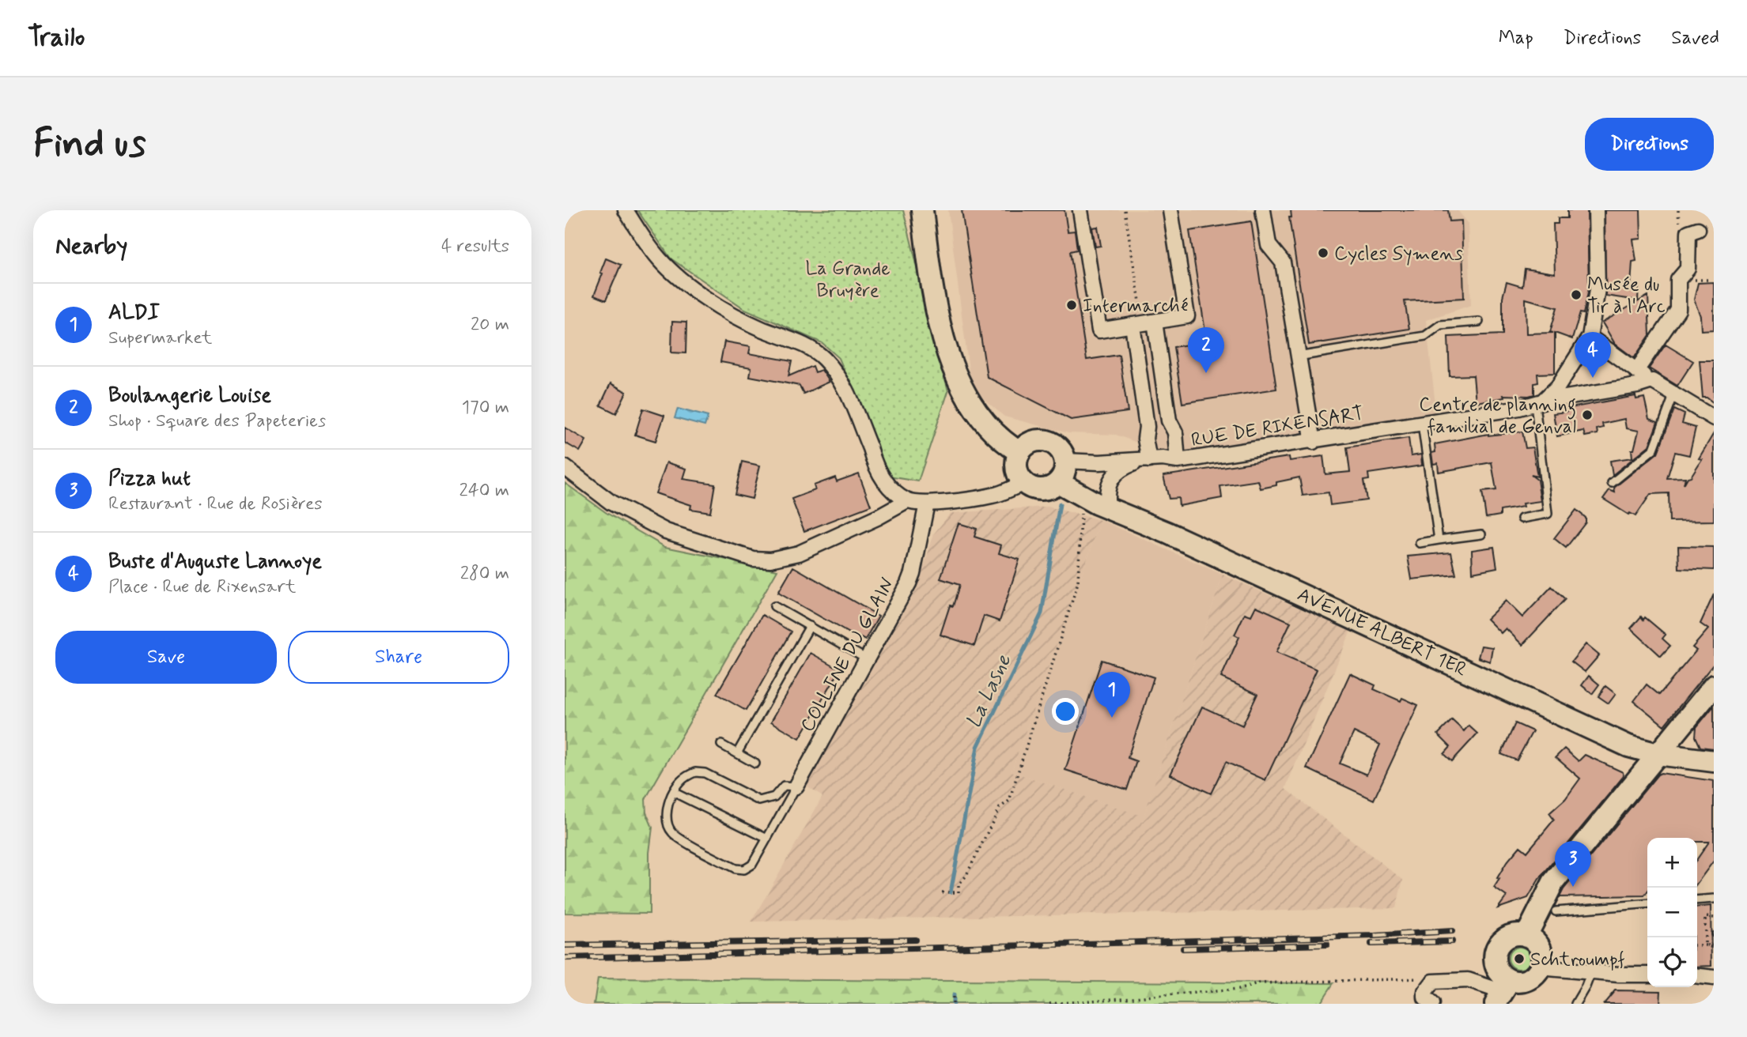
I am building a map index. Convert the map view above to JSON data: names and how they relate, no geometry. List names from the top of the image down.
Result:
{
  "streets": {
    "main road": ["AVENUE ALBERT 1ER"],
    "street": ["RUE DE RIXENSART", "COLLINE DU GLAIN"]
  },
  "crossings": [
    ["RUE DE RIXENSART", "AVENUE ALBERT 1ER"]
  ],
  "water": ["La Lasne"],
  "parks": ["La Grande Bruyère"],
  "places": [
    "Cycles Symens",
    "Musée du Tir à l'Arc",
    "Intermarché",
    "Centre de planning familial de Genval",
    "Schtroumpf"
  ],
  "page": {
    "header": "Trailo",
    "nav": ["Map", "Directions", "Saved"],
    "buttons": [
      "Directions",
      ["Save", "Share"]
    ],
    "title": "Find us",
    "heading": ["Nearby", "4 results"],
    "list": [
      {
        "mark": "1",
        "name": "ALDI",
        "note": "Supermarket",
        "value": "20 m"
      },
      {
        "mark": "2",
        "name": "Boulangerie Louise",
        "note": "Shop · Square des Papeteries",
        "value": "170 m"
      },
      {
        "mark": "3",
        "name": "Pizza hut",
        "note": "Restaurant · Rue de Rosières",
        "value": "240 m"
      },
      {
        "mark": "4",
        "name": "Buste d'Auguste Lannoye",
        "note": "Place · Rue de Rixensart",
        "value": "280 m"
      }
    ],
    "pins": [
      "2",
      "4",
      "1",
      "3"
    ],
    "map_buttons": ["+", "−"]
  }
}
